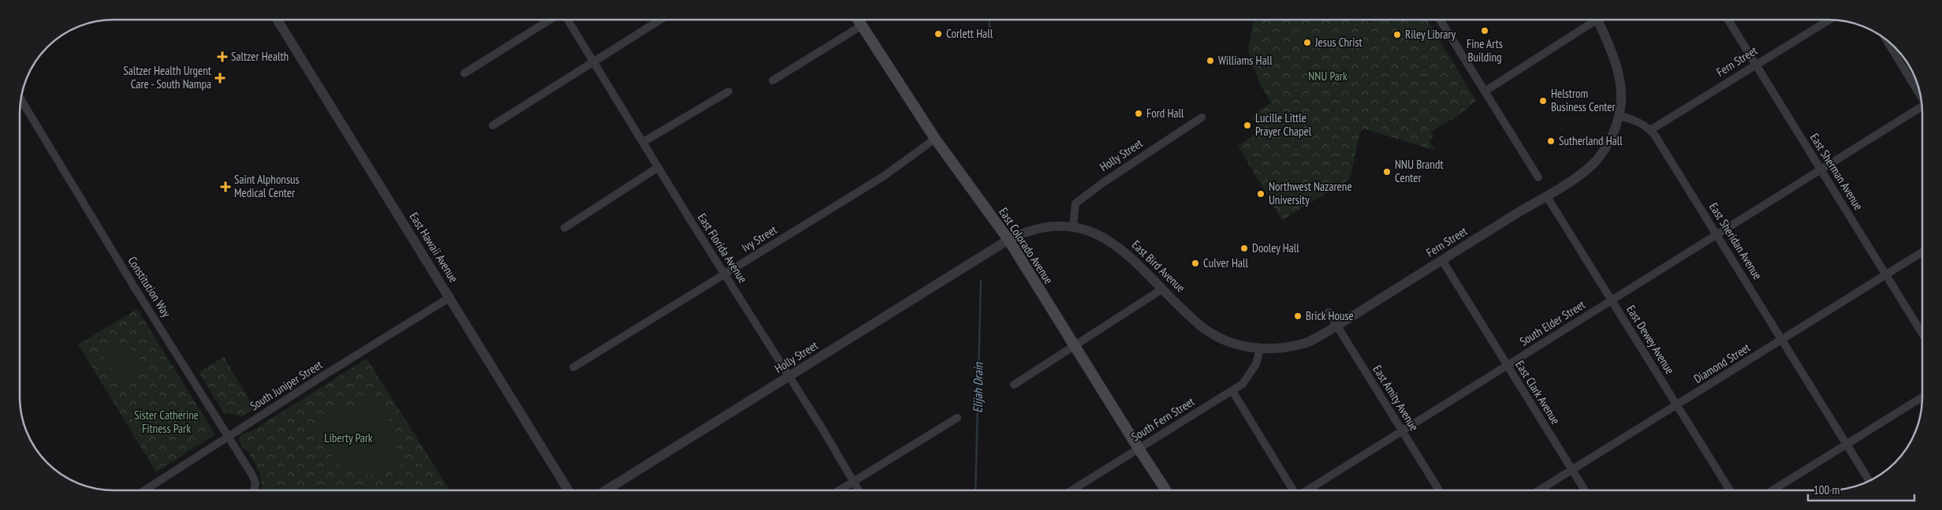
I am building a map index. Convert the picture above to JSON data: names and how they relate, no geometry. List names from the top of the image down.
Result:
{
  "streets": {
    "main road": ["East Colorado Avenue"],
    "street": [
      "Fern Street",
      "Holly Street",
      "East Sherman Avenue",
      "Ivy Street",
      "East Sheridan Avenue",
      "East Hawaii Avenue",
      "East Florida Avenue",
      "East Bird Avenue",
      "Constitution Way",
      "South Elder Street",
      "East Dewey Avenue",
      "Diamond Street",
      "South Juniper Street",
      "East Clark Avenue",
      "East Amity Avenue",
      "South Fern Street"
    ]
  },
  "crossings": [
    ["Fern Street", "East Sherman Avenue"],
    ["Fern Street", "East Sheridan Avenue"],
    ["Fern Street", "East Bird Avenue"],
    ["Fern Street", "East Dewey Avenue"],
    ["Fern Street", "East Clark Avenue"],
    ["Fern Street", "East Amity Avenue"],
    ["Fern Street", "South Fern Street"],
    ["Holly Street", "East Colorado Avenue"],
    ["Holly Street", "East Florida Avenue"],
    ["Holly Street", "East Bird Avenue"],
    ["East Sherman Avenue", "South Elder Street"],
    ["East Sherman Avenue", "Diamond Street"],
    ["Ivy Street", "East Colorado Avenue"],
    ["Ivy Street", "East Florida Avenue"],
    ["East Sheridan Avenue", "South Elder Street"],
    ["East Sheridan Avenue", "Diamond Street"],
    ["East Colorado Avenue", "East Bird Avenue"],
    ["East Colorado Avenue", "South Fern Street"],
    ["East Hawaii Avenue", "South Juniper Street"],
    ["East Bird Avenue", "South Fern Street"],
    ["Constitution Way", "South Juniper Street"],
    ["South Elder Street", "East Dewey Avenue"],
    ["South Elder Street", "East Clark Avenue"],
    ["South Elder Street", "East Amity Avenue"],
    ["East Dewey Avenue", "Diamond Street"],
    ["Diamond Street", "East Clark Avenue"]
  ],
  "water": ["Elijah Drain"],
  "parks": ["NNU Park", "Sister Catherine Fitness Park", "Liberty Park"],
  "places": {
    "other": [
      "Fine Arts Building",
      "Corlett Hall",
      "Riley Library",
      "Jesus Christ",
      "Williams Hall",
      "Helstrom Business Center",
      "Ford Hall",
      "Lucille Little Prayer Chapel",
      "Sutherland Hall",
      "NNU Brandt Center",
      "Northwest Nazarene University",
      "Dooley Hall",
      "Culver Hall",
      "Brick House"
    ],
    "health": ["Saltzer Health", "Saltzer Health Urgent Care - South Nampa", "Saint Alphonsus Medical Center"]
  },
  "scale_bar": "100 m"
}
